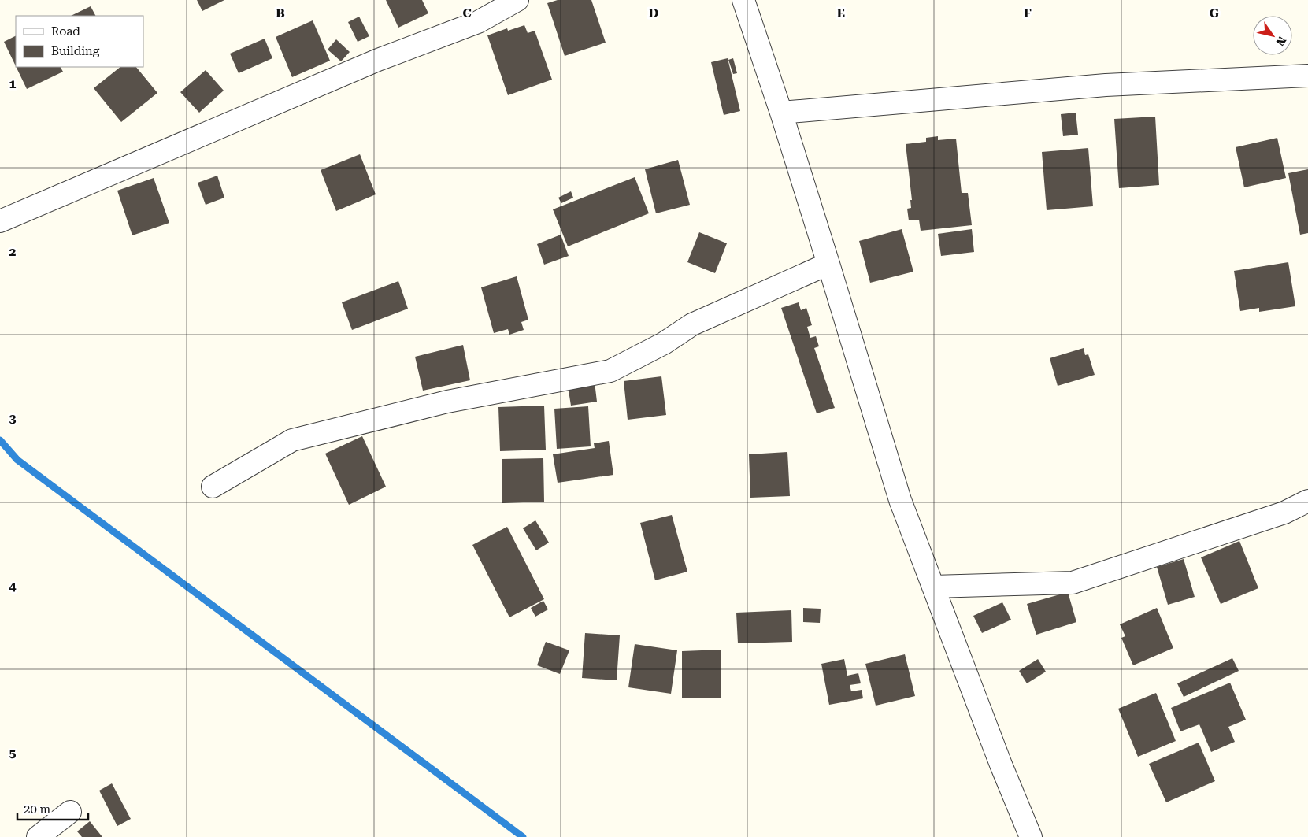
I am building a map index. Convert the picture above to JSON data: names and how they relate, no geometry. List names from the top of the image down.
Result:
{
  "legend": ["Road", "Building"],
  "scale_bar": "20 m",
  "north": "bottom right",
  "grid": {
    "columns": [
      "B",
      "C",
      "D",
      "E",
      "F",
      "G"
    ],
    "rows": [
      "1",
      "2",
      "3",
      "4",
      "5"
    ]
  }
}
